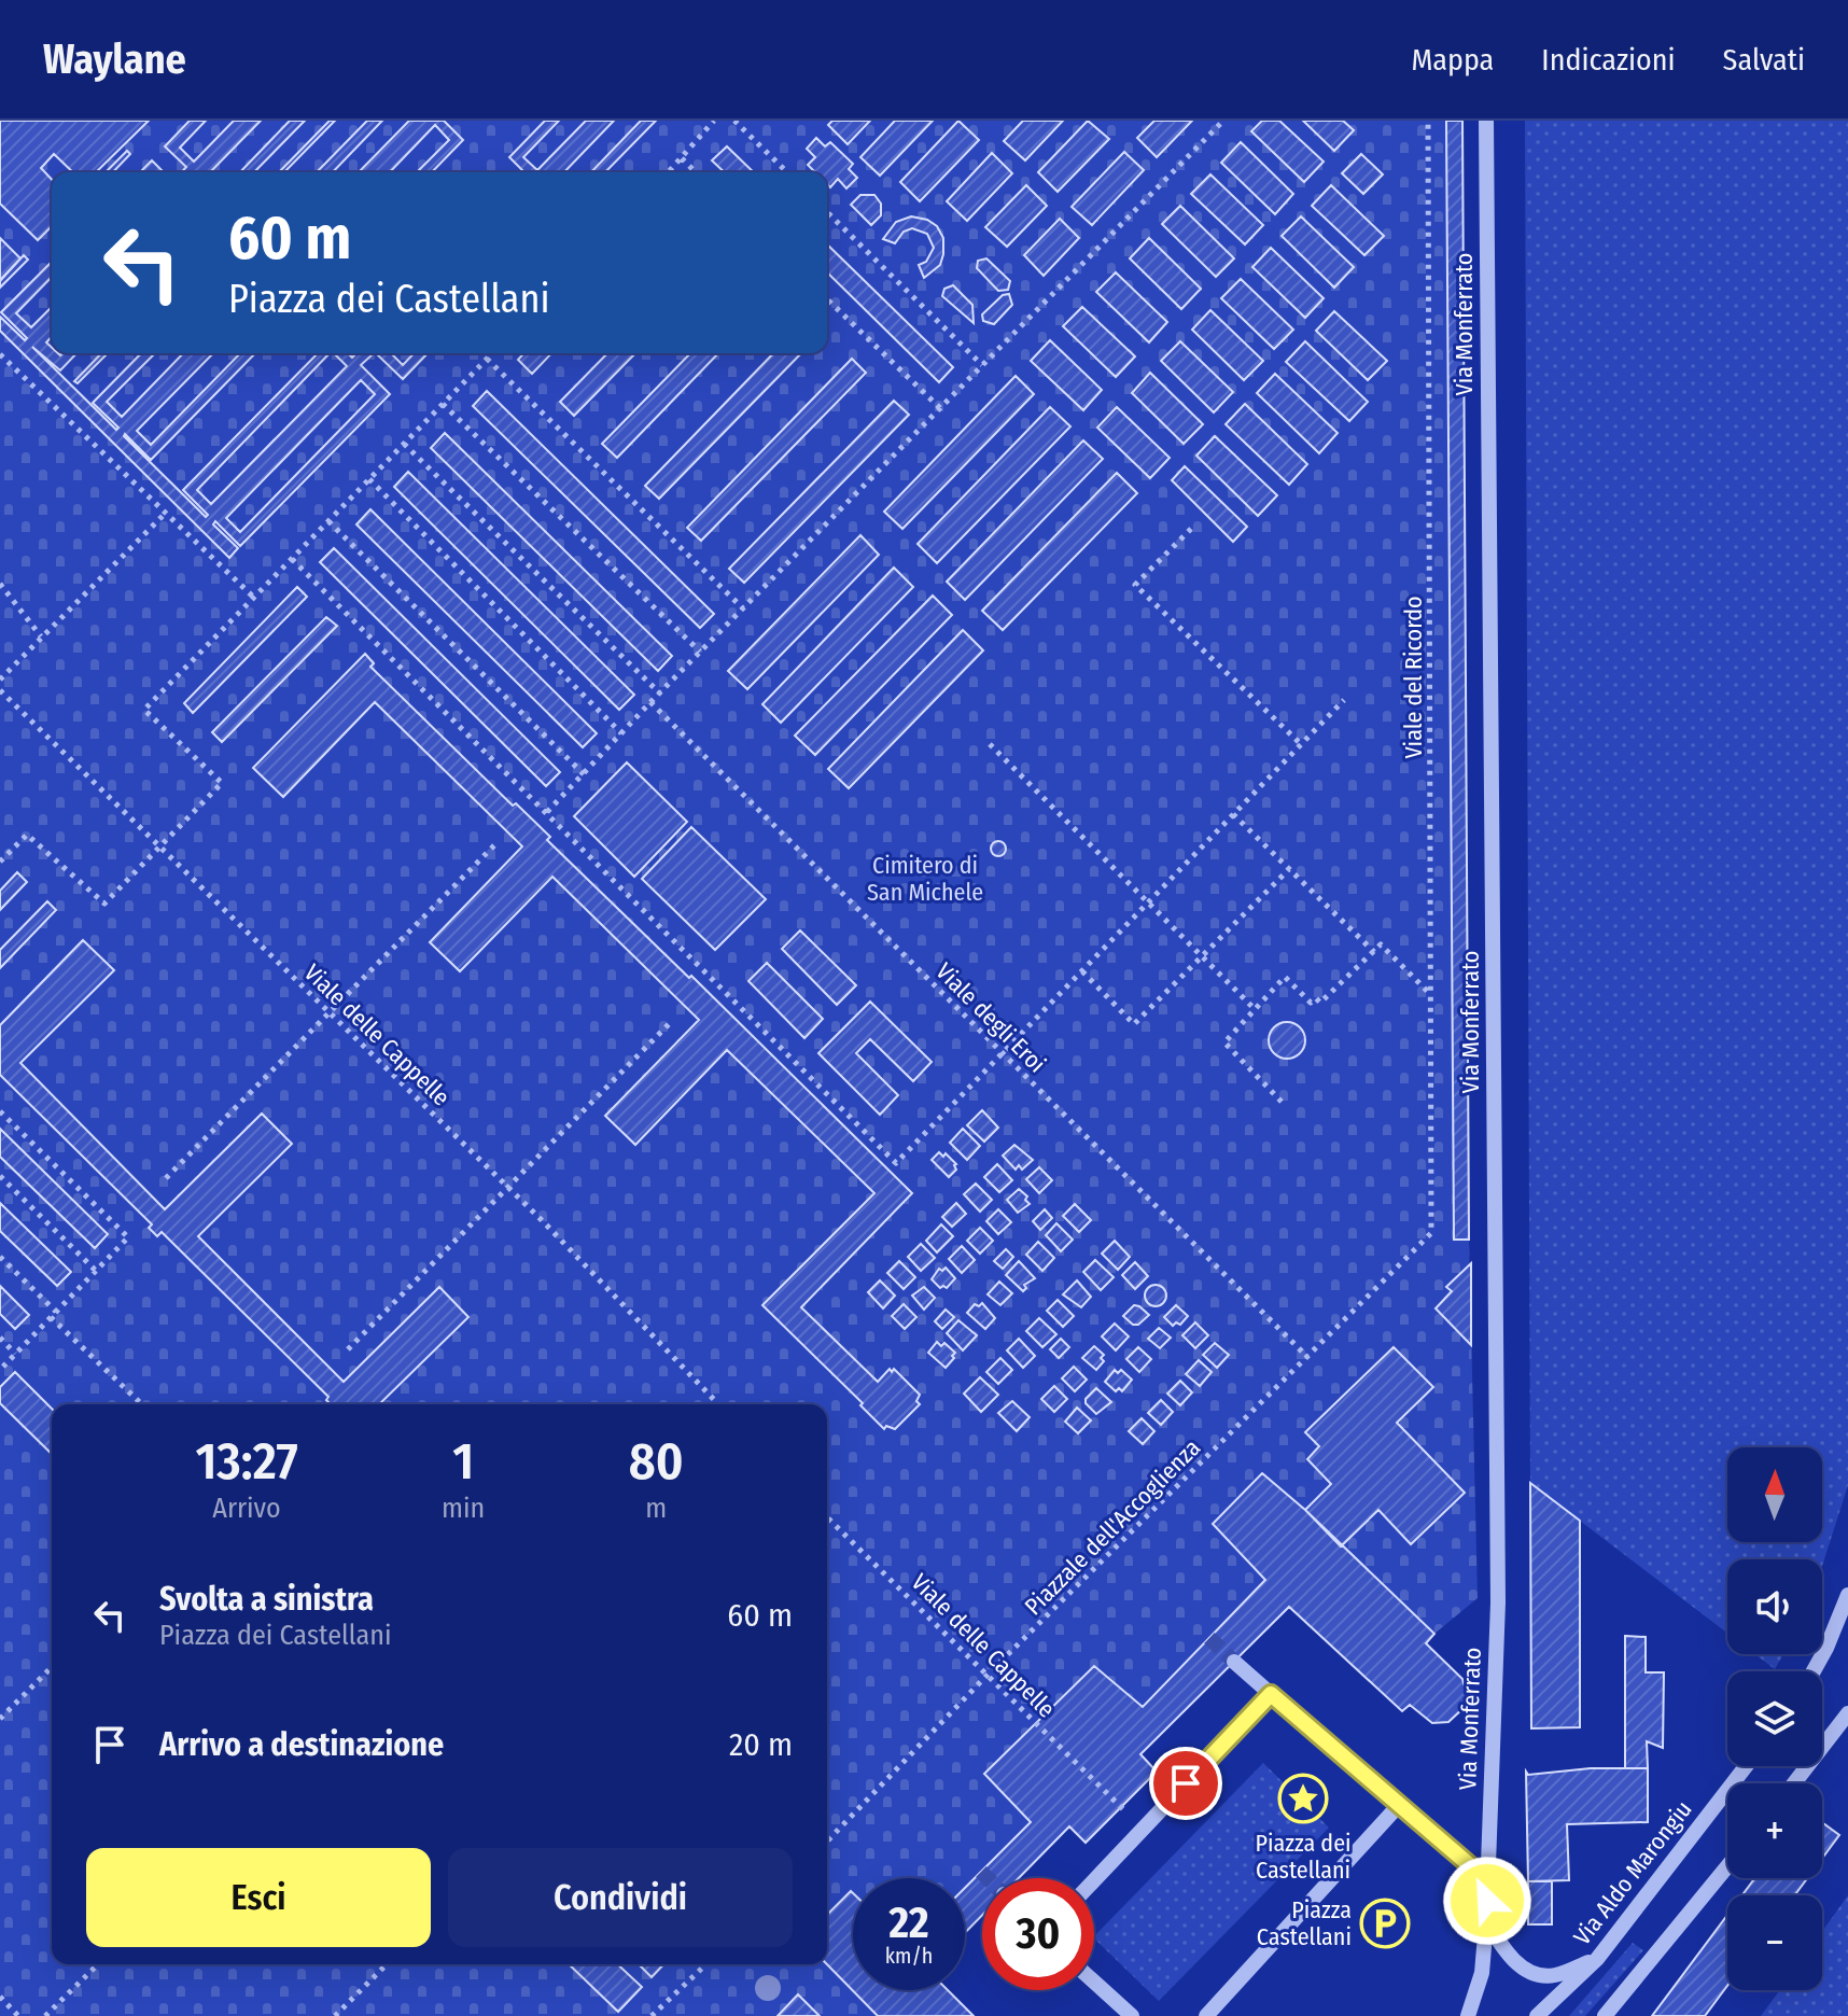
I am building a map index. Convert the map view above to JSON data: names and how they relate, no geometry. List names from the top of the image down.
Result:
{
  "streets": {
    "street": ["Via Monferrato", "Via Aldo Marongiu"],
    "path": [
      "Viale del Ricordo",
      "Viale degli Eroi",
      "Viale delle Cappelle",
      "Piazzale dell'Accoglienza"
    ]
  },
  "crossings": [
    ["Viale del Ricordo", "Piazzale dell'Accoglienza"],
    ["Viale degli Eroi", "Piazzale dell'Accoglienza"],
    ["Viale delle Cappelle", "Piazzale dell'Accoglienza"]
  ],
  "parks": ["Cimitero di San Michele"],
  "places": {
    "place": ["Piazza dei Castellani"],
    "parking": ["Piazza Castellani"]
  },
  "north": "top",
  "page": {
    "header": "Waylane",
    "nav": ["Mappa", "Indicazioni", "Salvati"],
    "turn": ["60 m", "Piazza dei Castellani"],
    "eta": [
      "13:27",
      "Arrivo",
      "1",
      "min",
      "80",
      "m"
    ],
    "map_buttons": ["+", "−"],
    "list": [
      {
        "name": "Svolta a sinistra",
        "note": "Piazza dei Castellani",
        "value": "60 m"
      },
      {
        "name": "Arrivo a destinazione",
        "value": "20 m"
      }
    ],
    "buttons": ["Esci", "Condividi"],
    "speed": "22 km/h",
    "limit": "30"
  }
}
